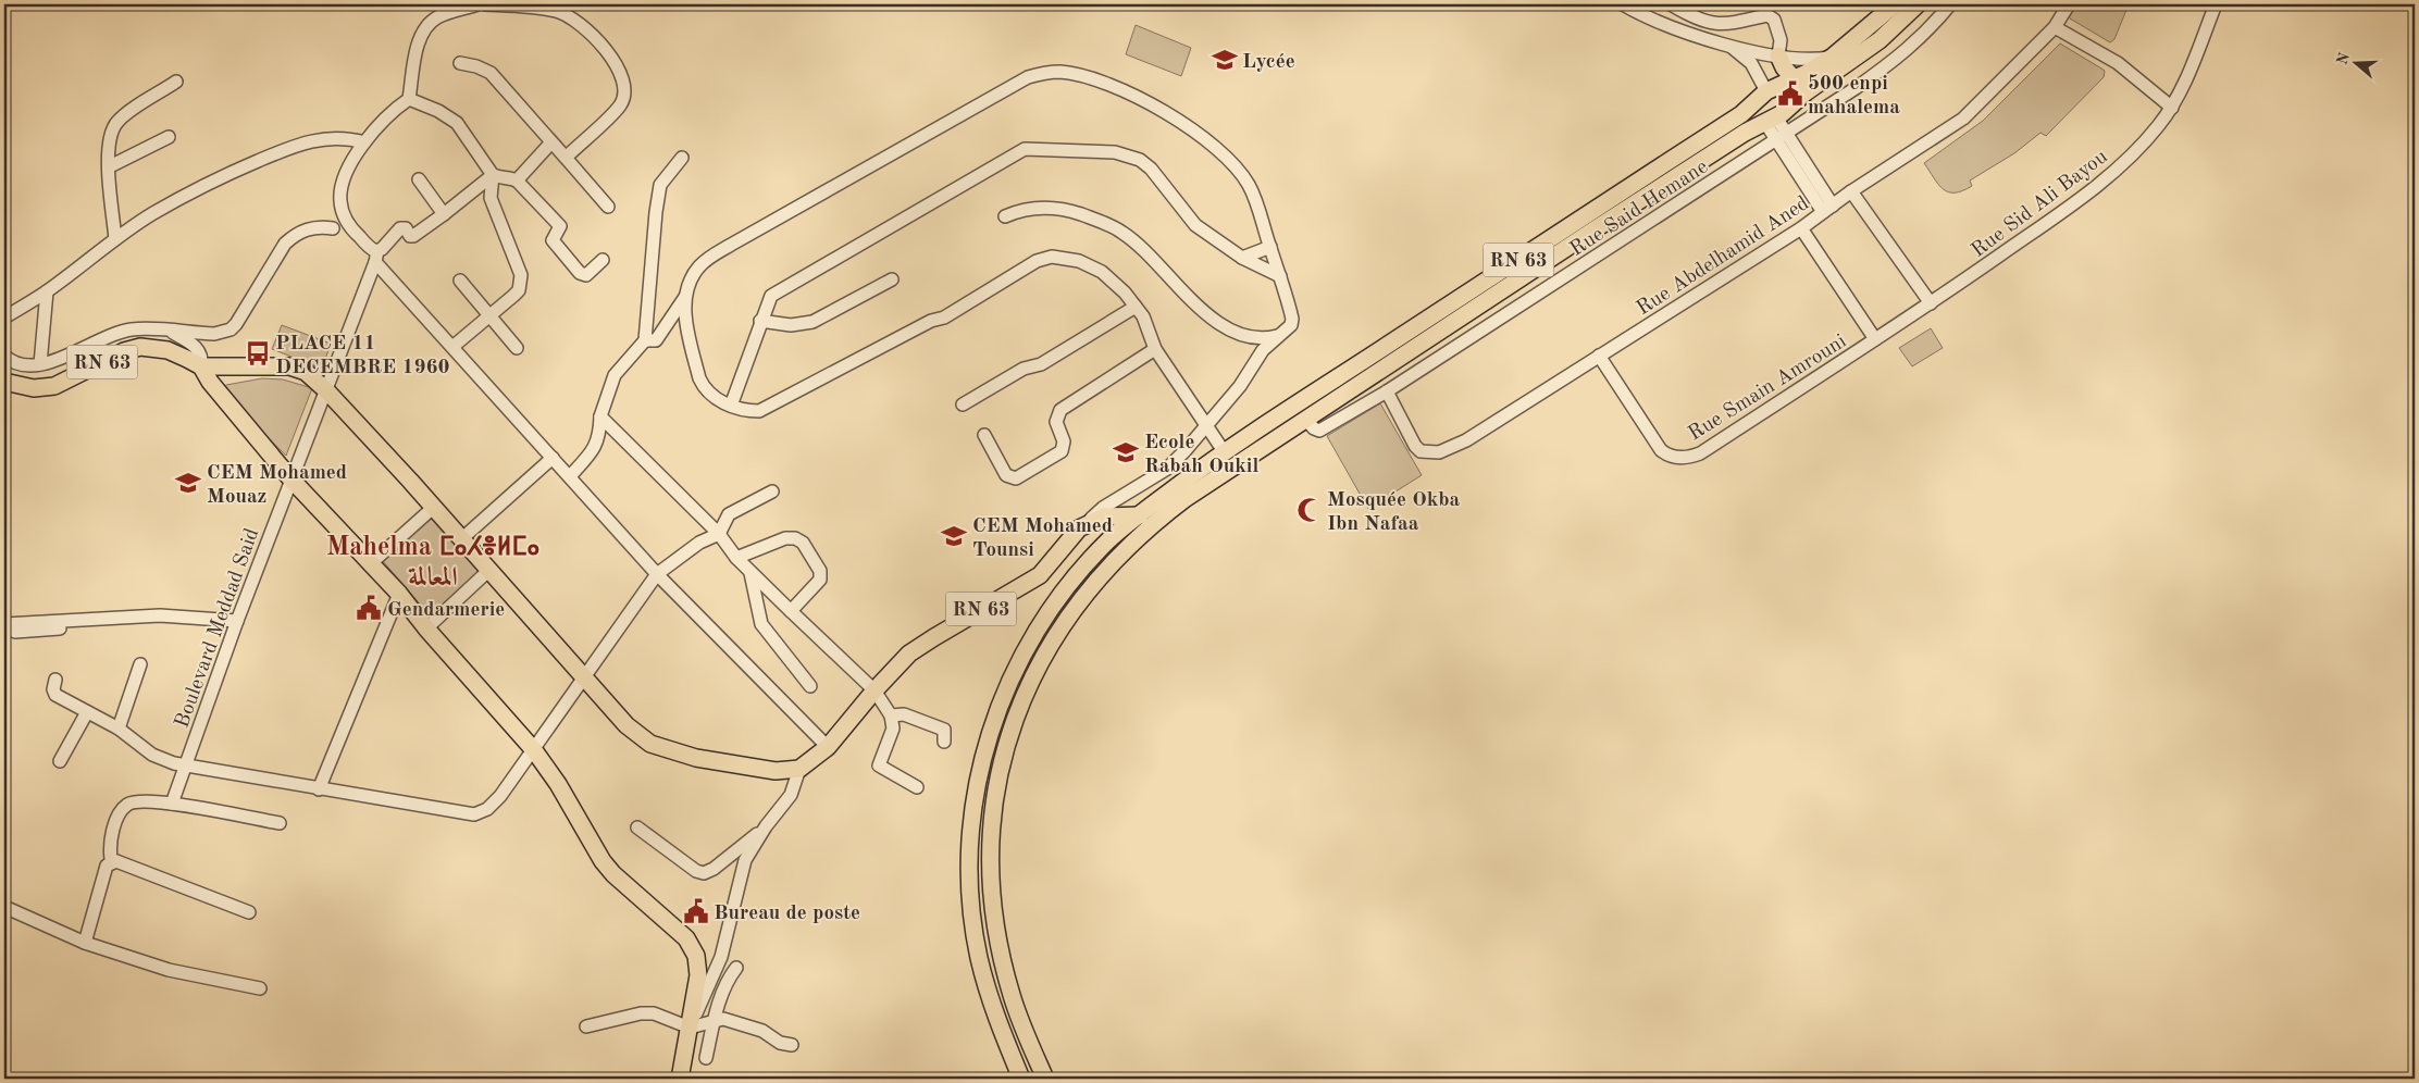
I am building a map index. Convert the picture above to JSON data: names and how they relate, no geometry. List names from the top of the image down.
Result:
{
  "streets": {
    "main road": ["RN 63"],
    "street": [
      "Rue Sid Ali Bayou",
      "Rue Said Hemane",
      "Rue Abdelhamid Aned",
      "Rue Smain Amrouni",
      "Boulevard Meddad Said"
    ]
  },
  "crossings": [
    ["Rue Sid Ali Bayou", "Rue Smain Amrouni"],
    ["Rue Said Hemane", "Rue Abdelhamid Aned"],
    ["Rue Abdelhamid Aned", "Rue Smain Amrouni"],
    ["RN 63", "Boulevard Meddad Said"]
  ],
  "districts": ["Mahelma ⵎⴰⵃⴻⵍⵎⴰ المعالمة"],
  "places": {
    "school or university": [
      "Lycée",
      "Ecole Rabah Oukil",
      "CEM Mohamed Mouaz",
      "CEM Mohamed Tounsi"
    ],
    "public building": ["500 enpi mahalema", "Gendarmerie", "Bureau de poste"],
    "bus stop": ["PLACE 11 DECEMBRE 1960"],
    "mosque": ["Mosquée Okba Ibn Nafaa"]
  },
  "north": "left"
}
